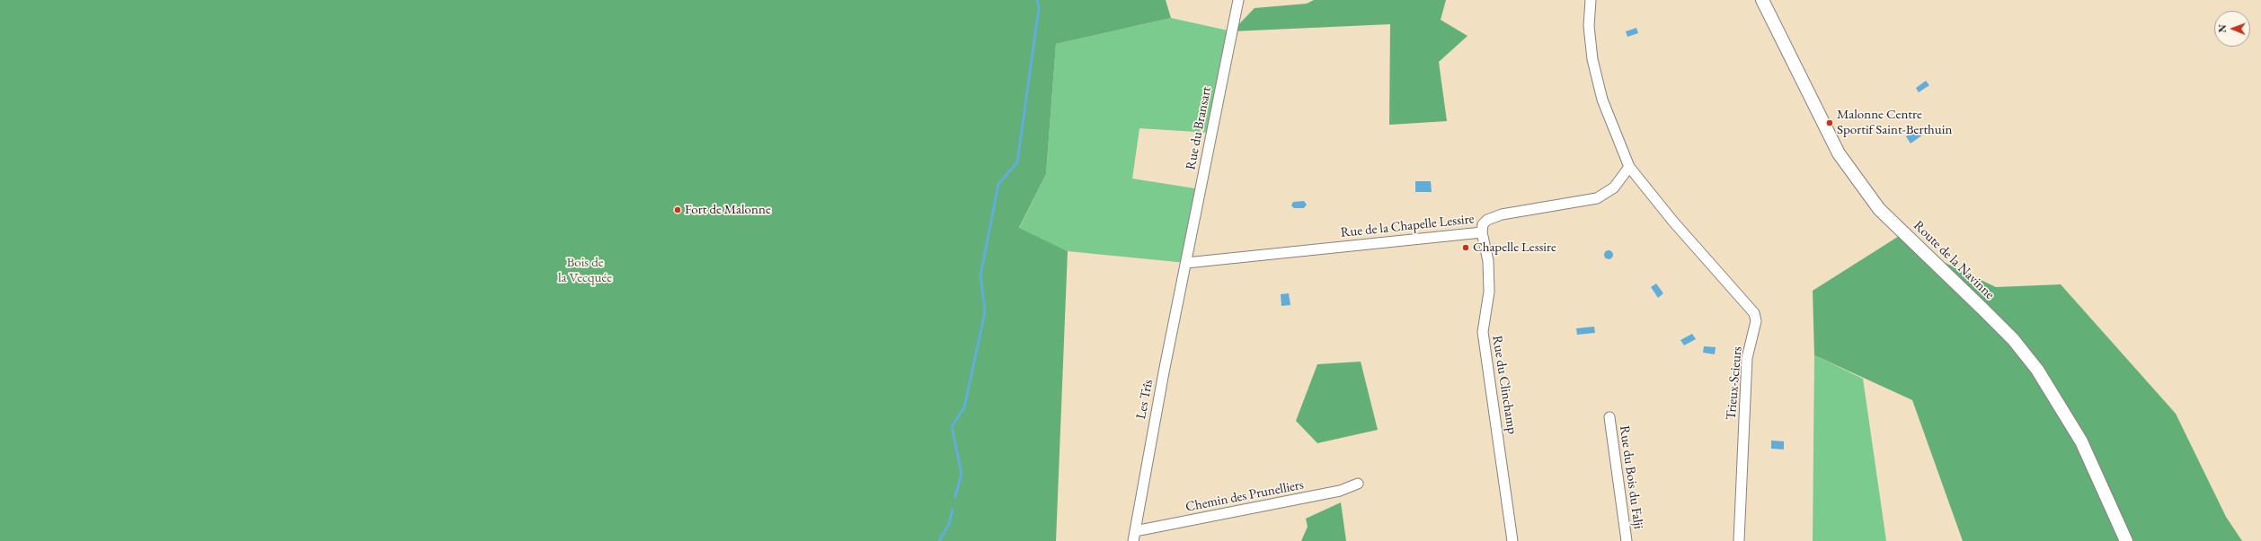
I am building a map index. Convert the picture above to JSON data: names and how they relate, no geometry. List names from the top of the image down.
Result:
{
  "streets": {
    "street": [
      "Rue du Bransart",
      "Rue de la Chapelle Lessire",
      "Route de la Navinne",
      "Trieux-Scieurs",
      "Rue du Clinchamp",
      "Les Trîs",
      "Rue du Bois du Falji",
      "Chemin des Prunelliers"
    ]
  },
  "crossings": [
    ["Rue du Bransart", "Rue de la Chapelle Lessire"],
    ["Rue du Bransart", "Les Trîs"],
    ["Rue de la Chapelle Lessire", "Trieux-Scieurs"],
    ["Rue de la Chapelle Lessire", "Rue du Clinchamp"],
    ["Rue de la Chapelle Lessire", "Les Trîs"],
    ["Les Trîs", "Chemin des Prunelliers"]
  ],
  "parks": ["Bois de la Vecquée"],
  "places": ["Malonne Centre Sportif Saint-Berthuin", "Fort de Malonne", "Chapelle Lessire"],
  "north": "left"
}
